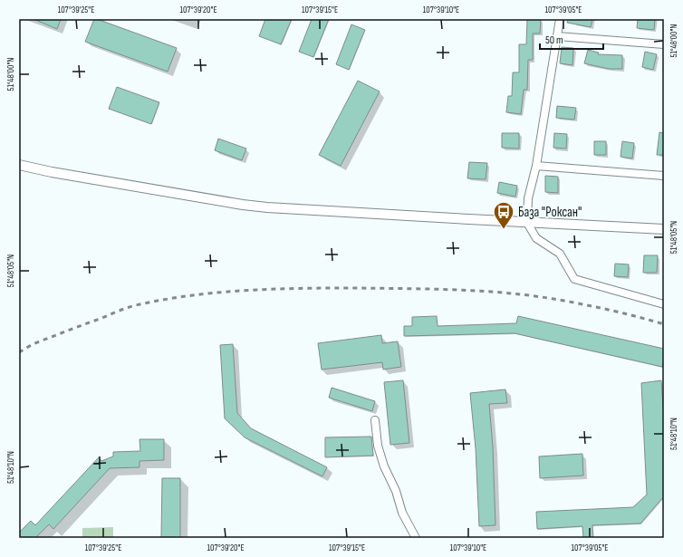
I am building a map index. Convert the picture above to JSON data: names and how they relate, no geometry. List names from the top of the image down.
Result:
{
  "places": {
    "bus stop": ["База \"Роксан\""]
  },
  "scale_bar": "50 m",
  "coordinates": [
    "107°39'25\"E",
    "107°39'20\"E",
    "107°39'15\"E",
    "107°39'10\"E",
    "107°39'05\"E",
    "51°48'00\"N",
    "51°48'05\"N",
    "51°48'10\"N"
  ]
}
